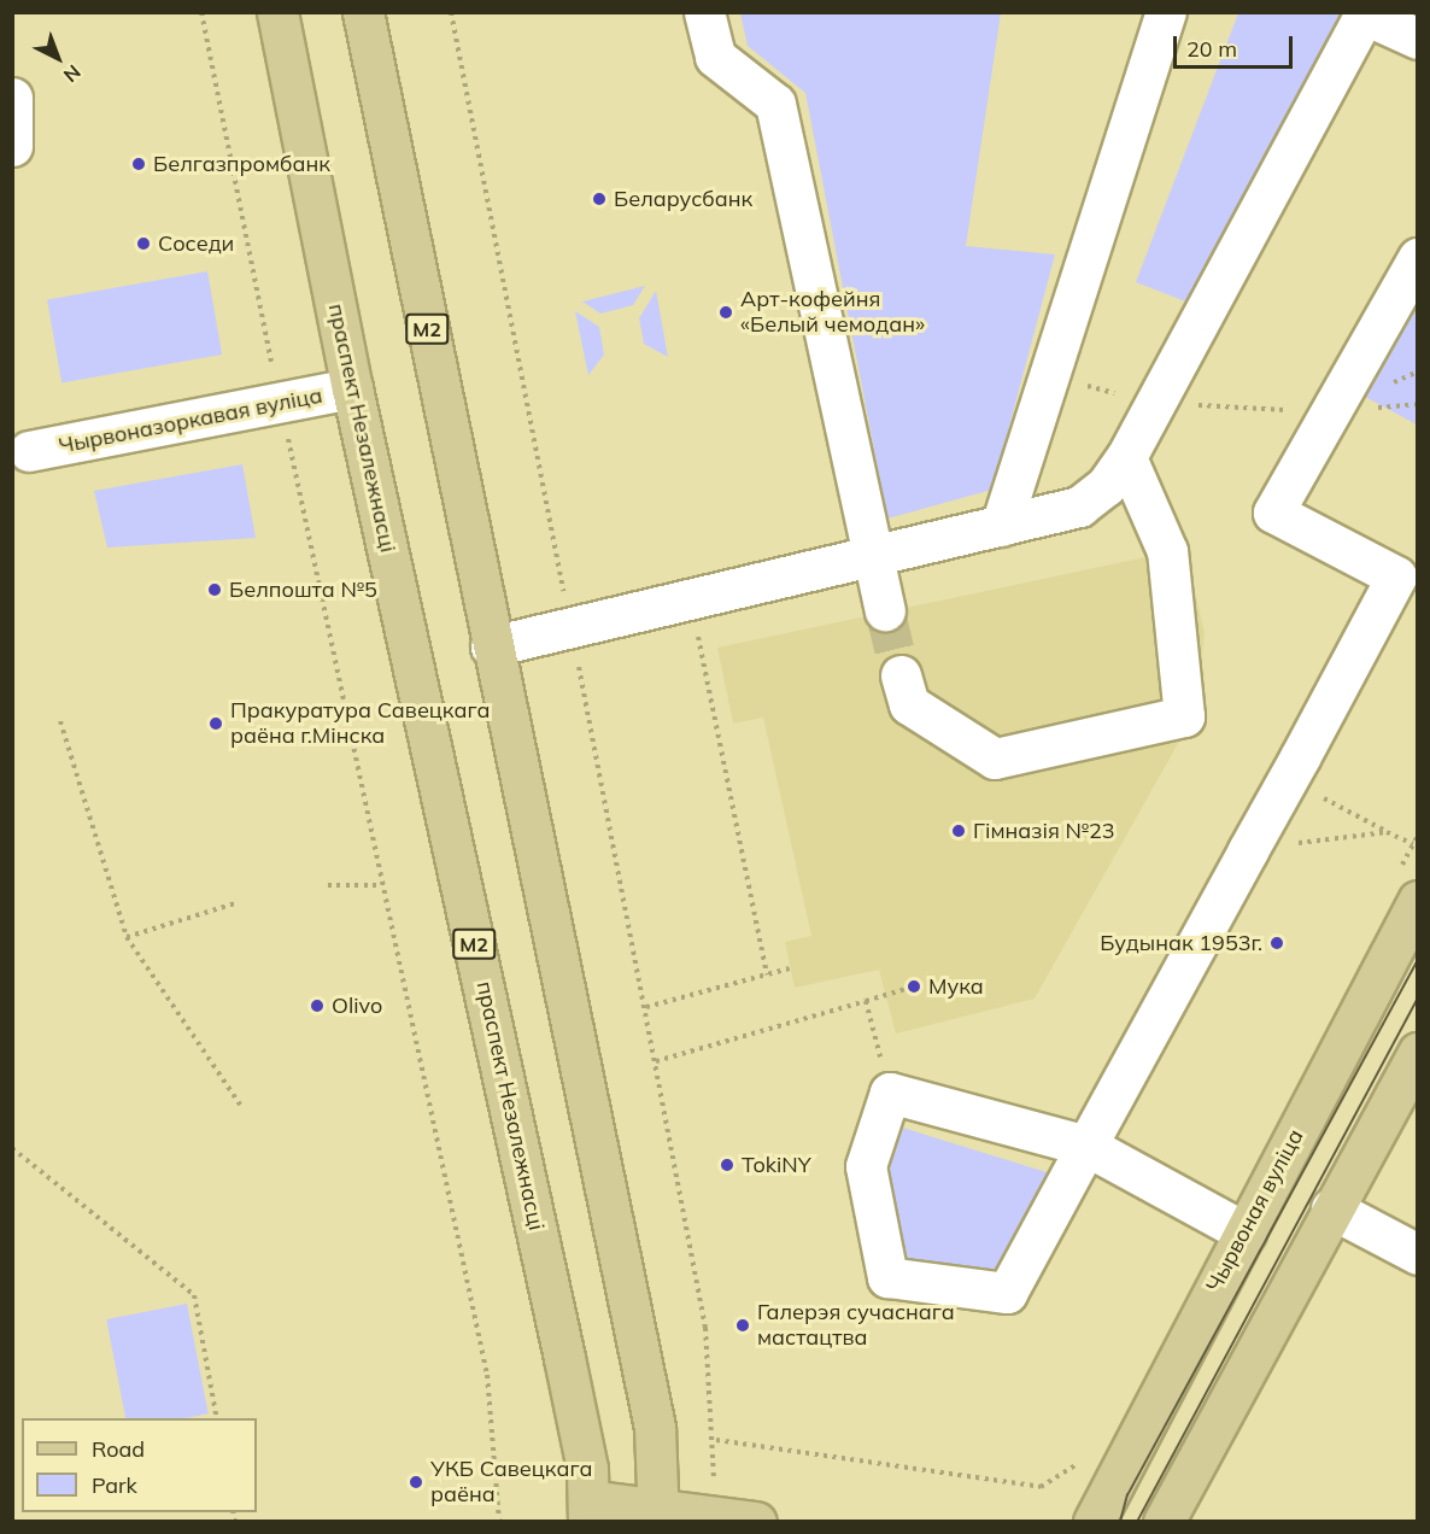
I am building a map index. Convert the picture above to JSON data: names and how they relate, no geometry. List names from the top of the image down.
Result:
{
  "streets": {
    "main road": ["М2", "праспект Незалежнасці", "Чырвоная вуліца"],
    "street": ["Чырвоназоркавая вуліца"]
  },
  "crossings": [
    ["Чырвоназоркавая вуліца", "праспект Незалежнасці"]
  ],
  "places": [
    "Белгазпромбанк",
    "Беларусбанк",
    "Соседи",
    "Арт-кофейня «Белый чемодан»",
    "Белпошта №5",
    "Пракуратура Савецкага раёна г.Мінска",
    "Гімназія №23",
    "Будынак 1953г.",
    "Мука",
    "Olivo",
    "TokiNY",
    "Галерэя сучаснага мастацтва",
    "УКБ Савецкага раёна"
  ],
  "legend": ["Road", "Park"],
  "scale_bar": "20 m",
  "north": "bottom right"
}
